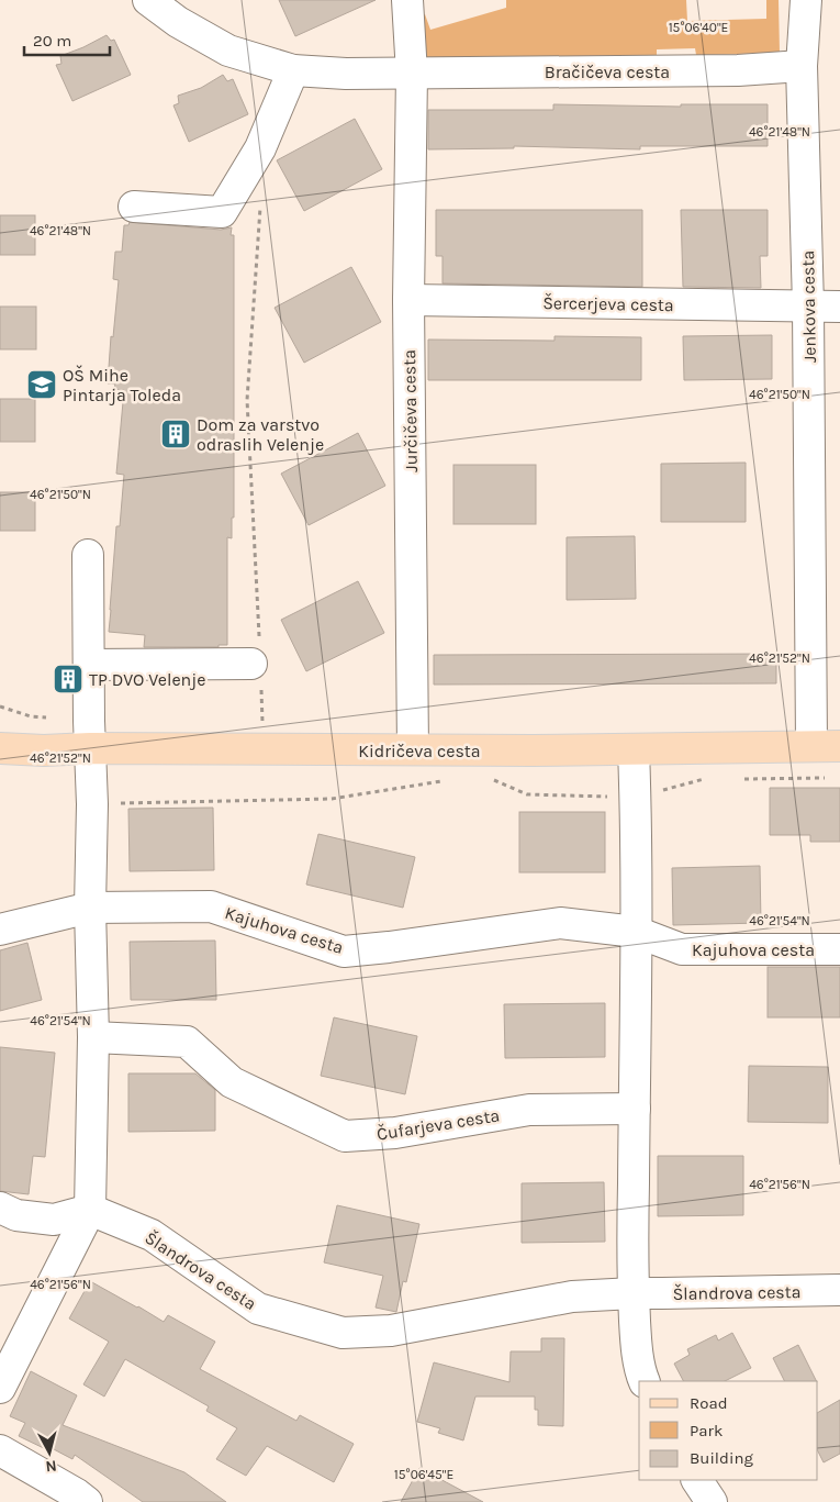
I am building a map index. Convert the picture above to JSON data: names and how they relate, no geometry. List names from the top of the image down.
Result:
{
  "streets": {
    "main road": ["Kidričeva cesta"],
    "street": [
      "Bračičeva cesta",
      "Šercerjeva cesta",
      "Jenkova cesta",
      "Jurčičeva cesta",
      "Kajuhova cesta",
      "Čufarjeva cesta",
      "Šlandrova cesta"
    ]
  },
  "crossings": [
    ["Bračičeva cesta", "Jenkova cesta"],
    ["Bračičeva cesta", "Jurčičeva cesta"],
    ["Šercerjeva cesta", "Jenkova cesta"],
    ["Šercerjeva cesta", "Jurčičeva cesta"],
    ["Jenkova cesta", "Kidričeva cesta"],
    ["Jurčičeva cesta", "Kidričeva cesta"]
  ],
  "places": {
    "school or university": ["OŠ Mihe Pintarja Toleda"],
    "building": ["Dom za varstvo odraslih Velenje", "TP DVO Velenje"]
  },
  "legend": ["Road", "Park", "Building"],
  "scale_bar": "20 m",
  "north": "bottom",
  "coordinates": [
    "15°06'40\"E",
    "46°21'48\"N",
    "46°21'50\"N",
    "46°21'52\"N",
    "46°21'54\"N",
    "46°21'56\"N",
    "15°06'45\"E"
  ]
}
